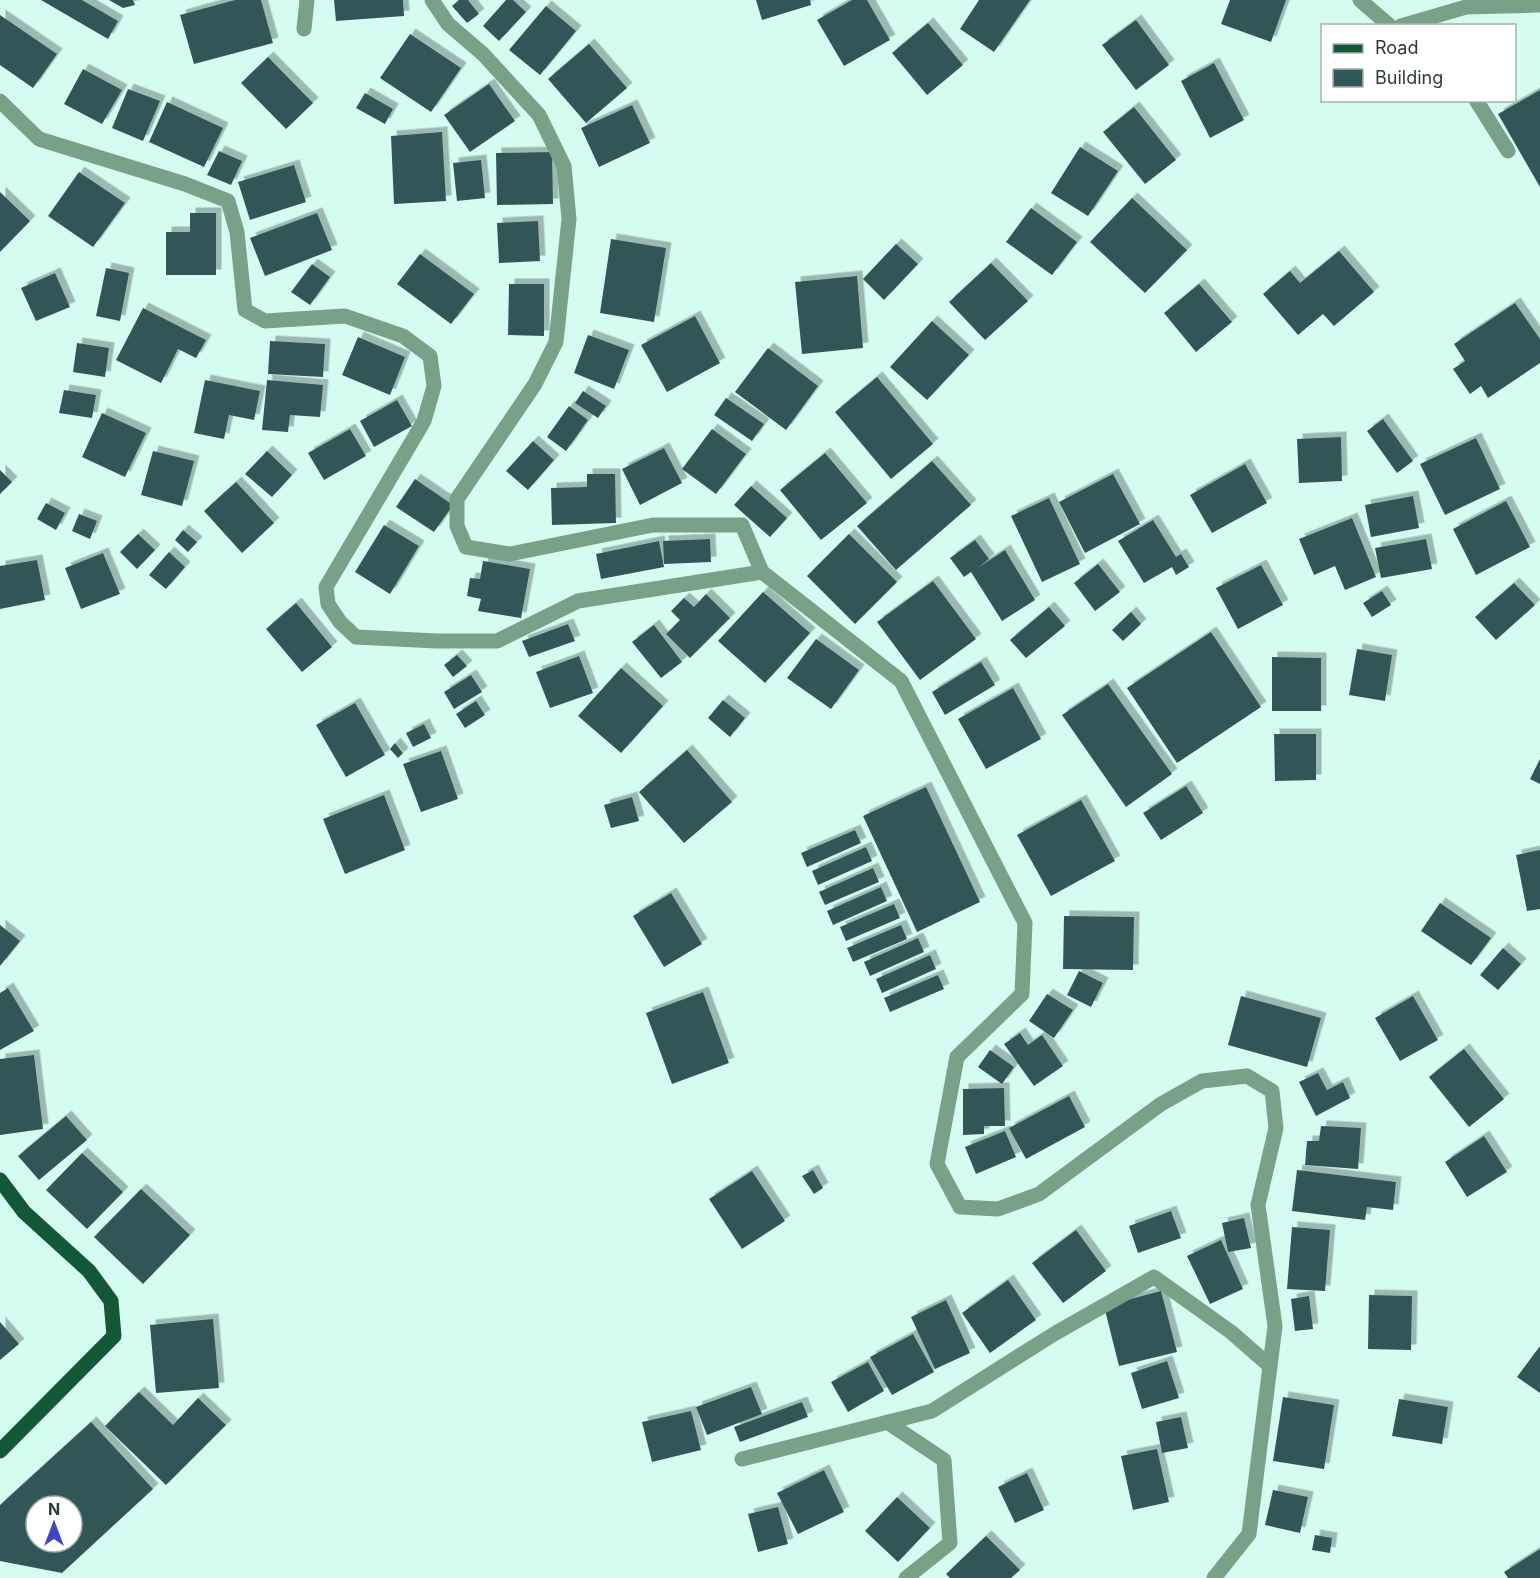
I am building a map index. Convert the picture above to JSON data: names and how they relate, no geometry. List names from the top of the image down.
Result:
{
  "legend": ["Road", "Building"],
  "north": "top"
}
